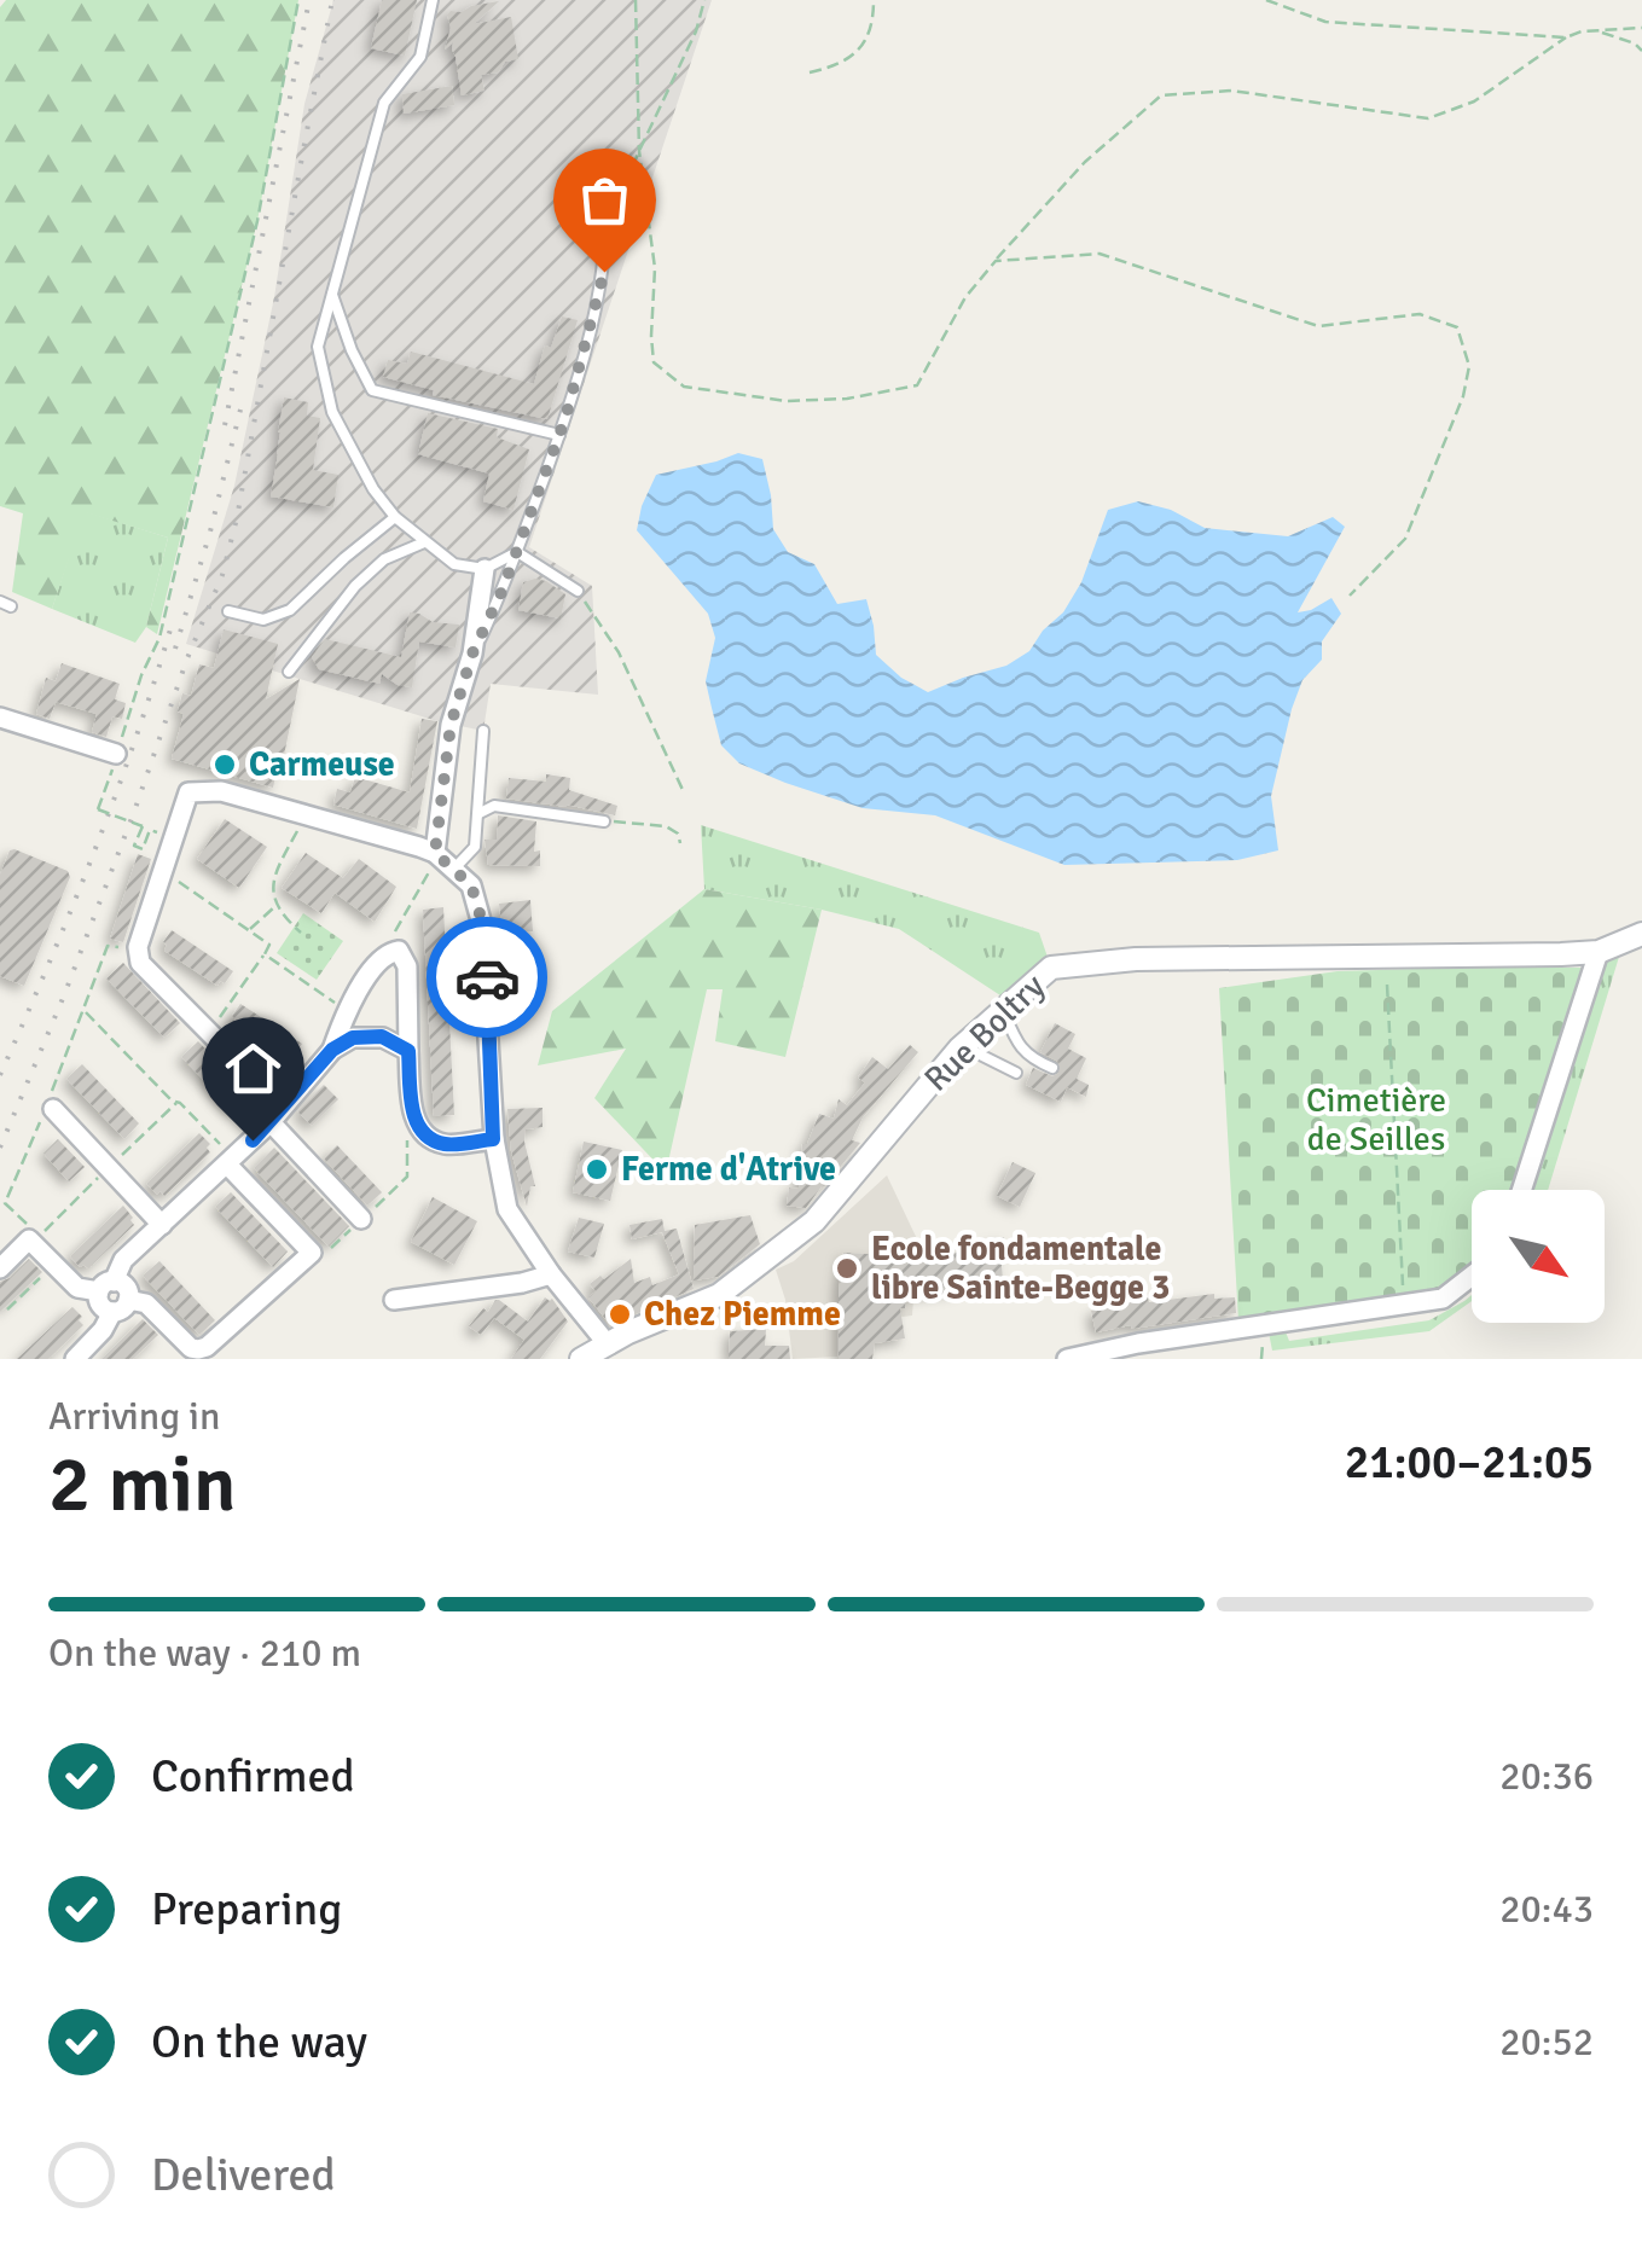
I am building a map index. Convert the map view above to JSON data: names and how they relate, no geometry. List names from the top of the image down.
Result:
{
  "streets": {
    "street": ["Rue Boltry"]
  },
  "parks": ["Cimetière de Seilles"],
  "places": [
    "Carmeuse",
    "Ferme d'Atrive",
    "Ecole fondamentale libre Sainte-Begge 3",
    "Chez Piemme"
  ],
  "north": "bottom right",
  "page": {
    "heading": ["2 min", "Arriving in", "21:00–21:05"],
    "bar": "On the way · 210 m",
    "list": [
      ["Confirmed", "20:36"],
      ["Preparing", "20:43"],
      ["On the way", "20:52"],
      "Delivered"
    ]
  }
}
